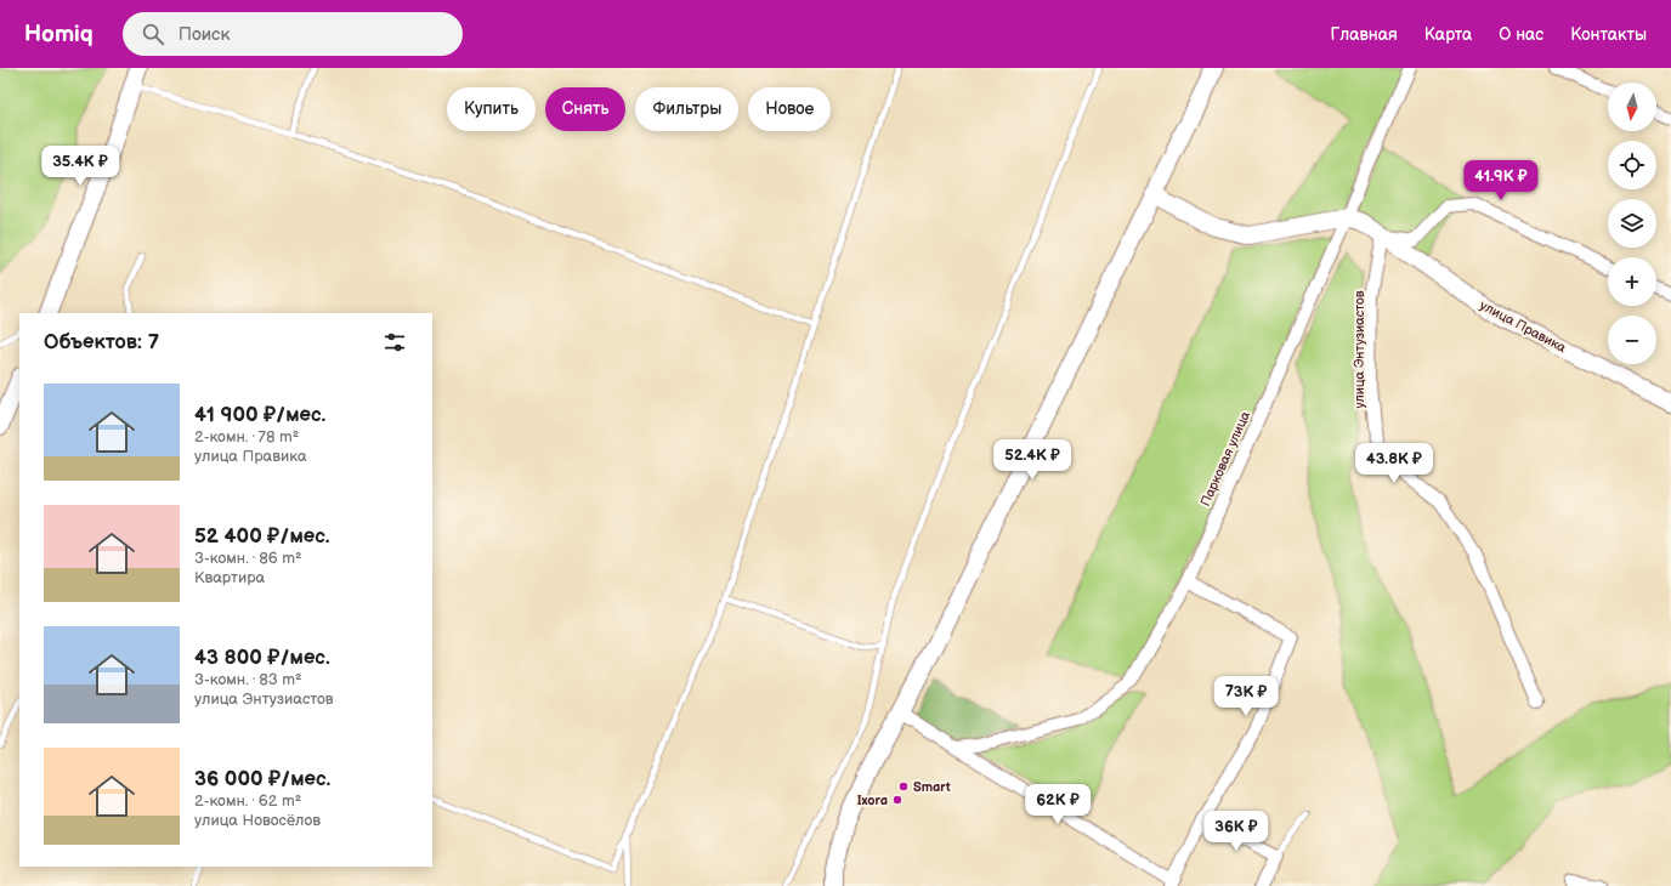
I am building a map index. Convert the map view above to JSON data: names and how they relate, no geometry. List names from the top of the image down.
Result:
{
  "streets": {
    "street": ["улица Правика", "улица Энтузиастов", "Парковая улица"]
  },
  "crossings": [
    ["улица Правика", "улица Энтузиастов"],
    ["улица Правика", "Парковая улица"]
  ],
  "places": ["Smart", "Ixora"],
  "north": "bottom",
  "page": {
    "header": "Homiq",
    "search": "Поиск",
    "nav": [
      "Главная",
      "Карта",
      "О нас",
      "Контакты"
    ],
    "map_buttons": ["+", "−"],
    "chip": [
      "Купить",
      "Снять",
      "Фильтры",
      "Новое"
    ],
    "price": [
      "35.4K ₽",
      "41.9K ₽",
      "52.4K ₽",
      "43.8K ₽",
      "73K ₽",
      "62K ₽",
      "36K ₽"
    ],
    "heading": "Объектов: 7",
    "list": [
      {
        "name": "41 900 ₽/мес.",
        "note": "2-комн. · 78 m² · улица Правика"
      },
      {
        "name": "52 400 ₽/мес.",
        "note": "3-комн. · 86 m² · Квартира"
      },
      {
        "name": "43 800 ₽/мес.",
        "note": "3-комн. · 83 m² · улица Энтузиастов"
      },
      {
        "name": "36 000 ₽/мес.",
        "note": "2-комн. · 62 m² · улица Новосёлов"
      }
    ]
  }
}
